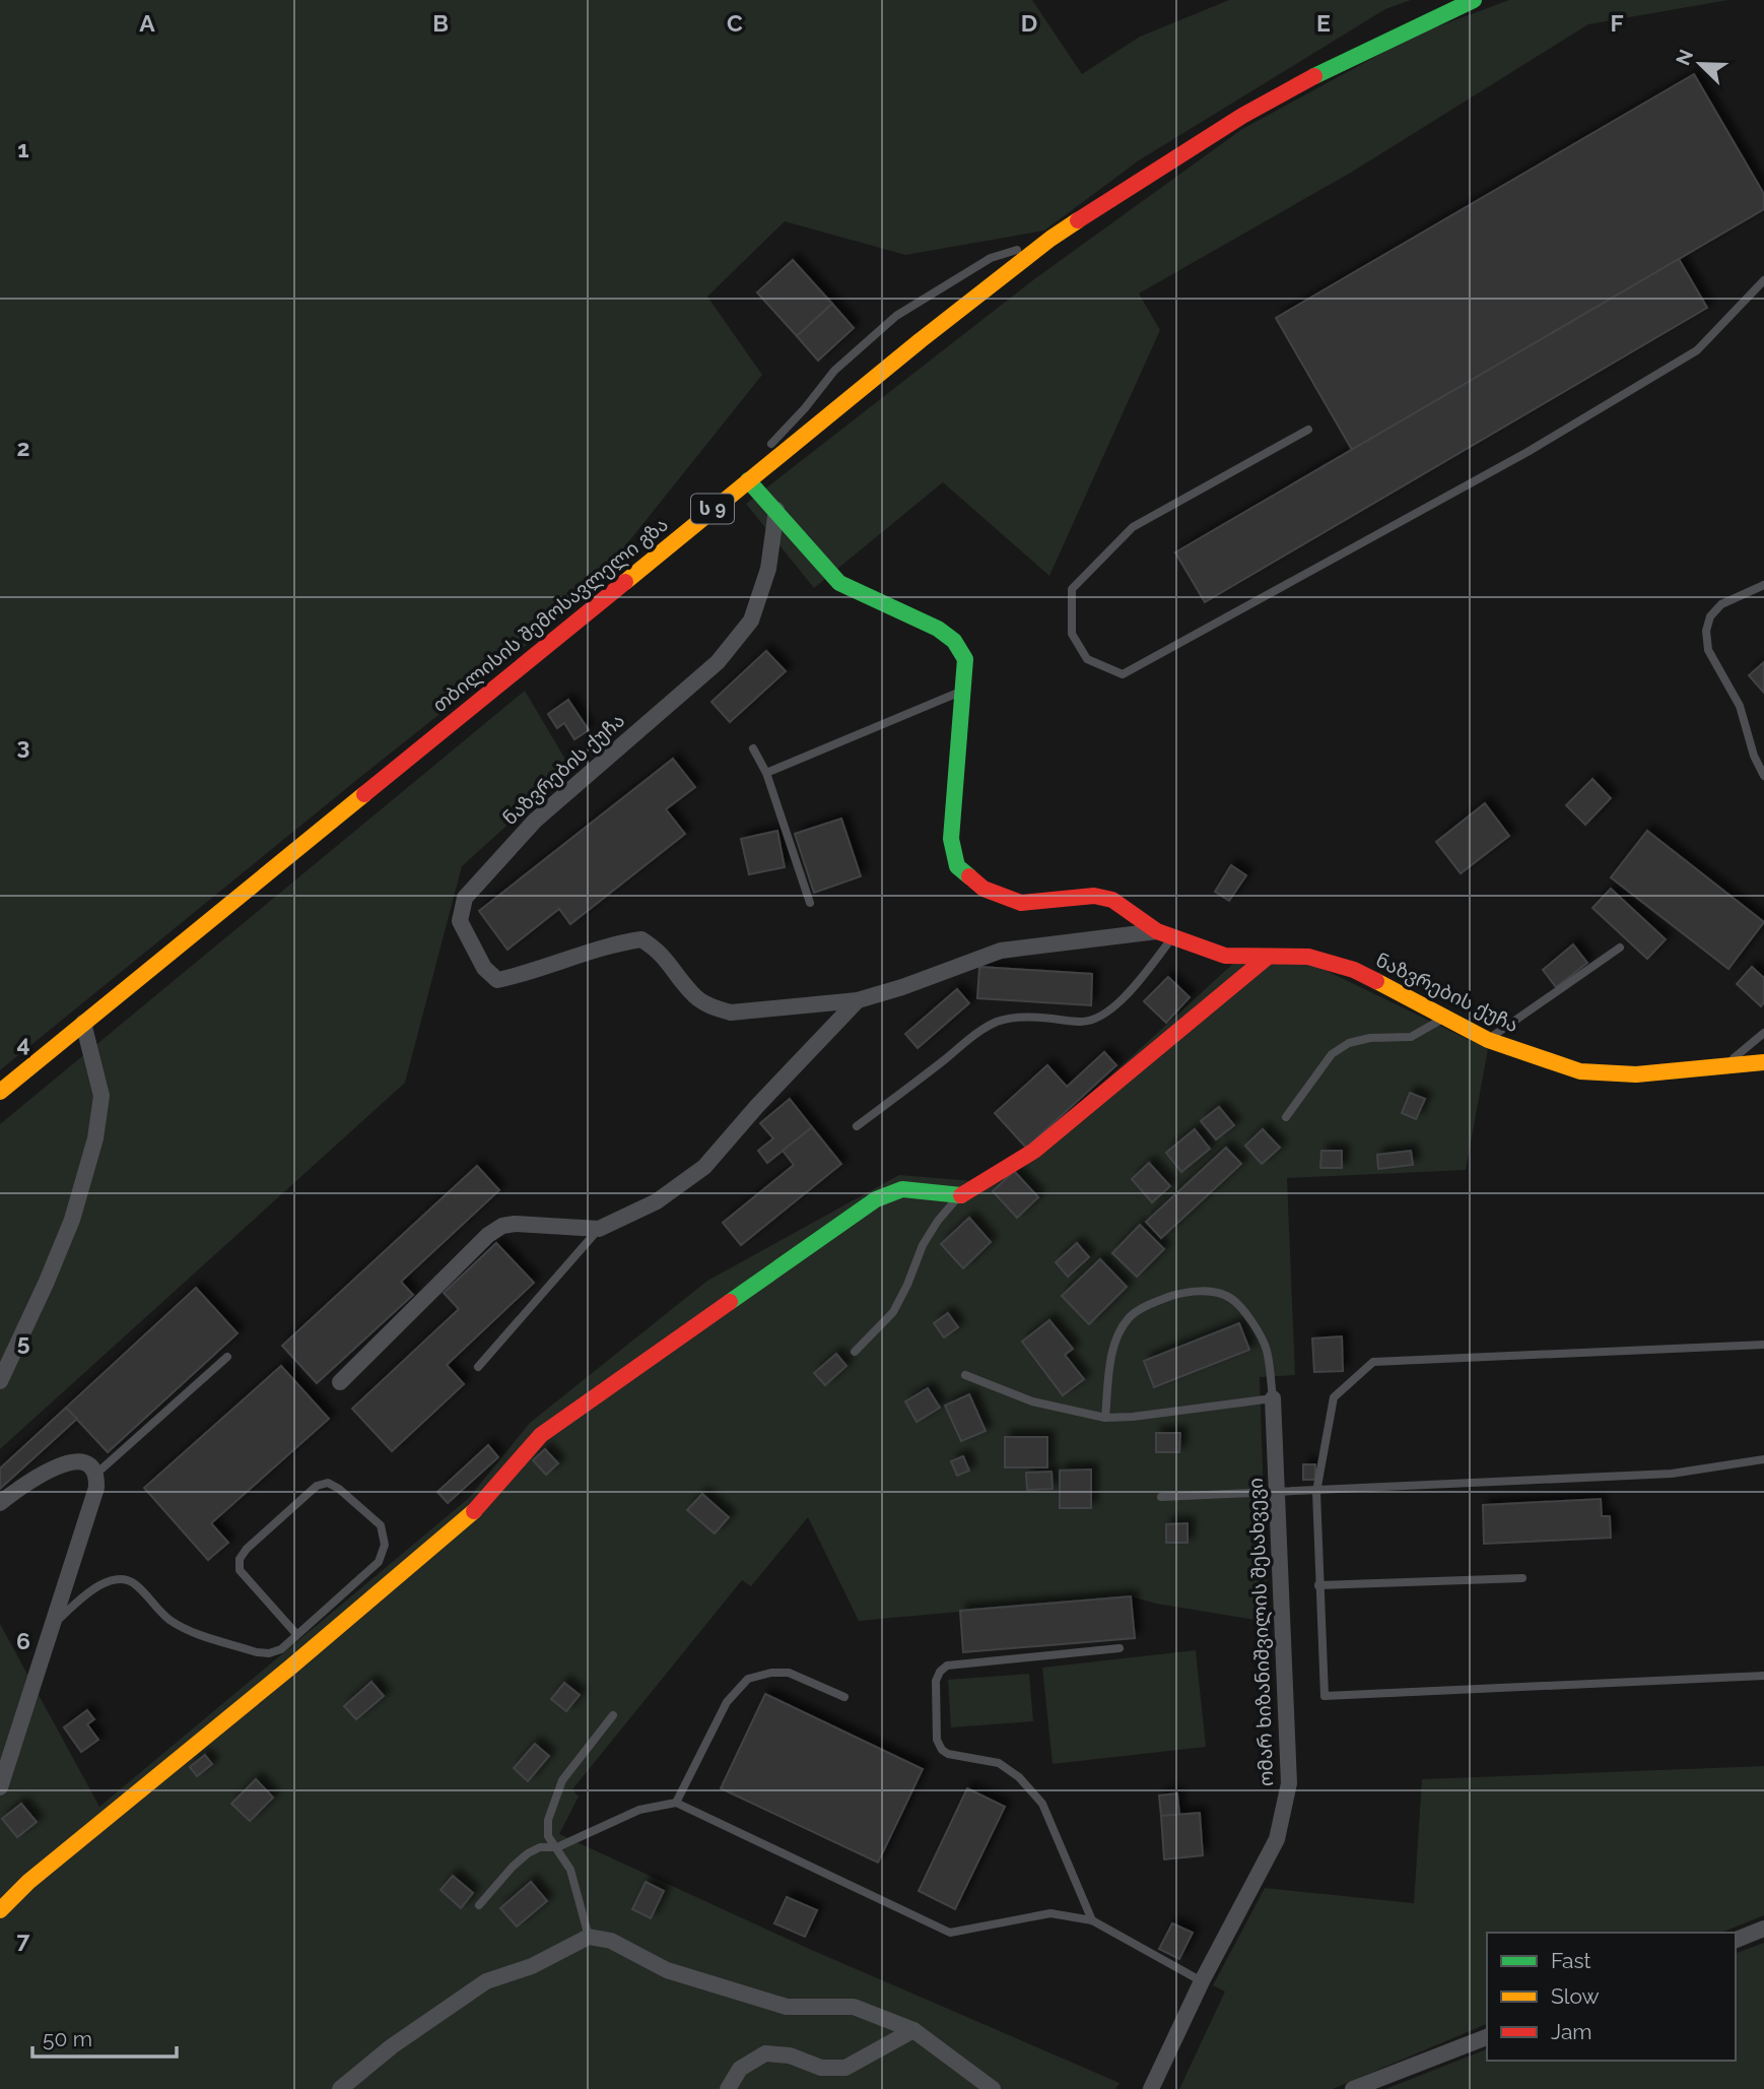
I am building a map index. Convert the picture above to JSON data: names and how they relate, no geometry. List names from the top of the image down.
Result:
{
  "streets": {
    "main road": ["ს 9", "თბილისის შემოსავლელი გზა", "ნაზვრების ქუჩა"],
    "street": ["ომარ ხიზანიშვილის შესახვევი"]
  },
  "crossings": [
    ["თბილისის შემოსავლელი გზა", "ნაზვრების ქუჩა"]
  ],
  "legend": ["Fast", "Slow", "Jam"],
  "scale_bar": "50 m",
  "north": "top left",
  "grid": {
    "columns": [
      "A",
      "B",
      "C",
      "D",
      "E",
      "F"
    ],
    "rows": [
      "1",
      "2",
      "3",
      "4",
      "5",
      "6",
      "7"
    ]
  }
}
